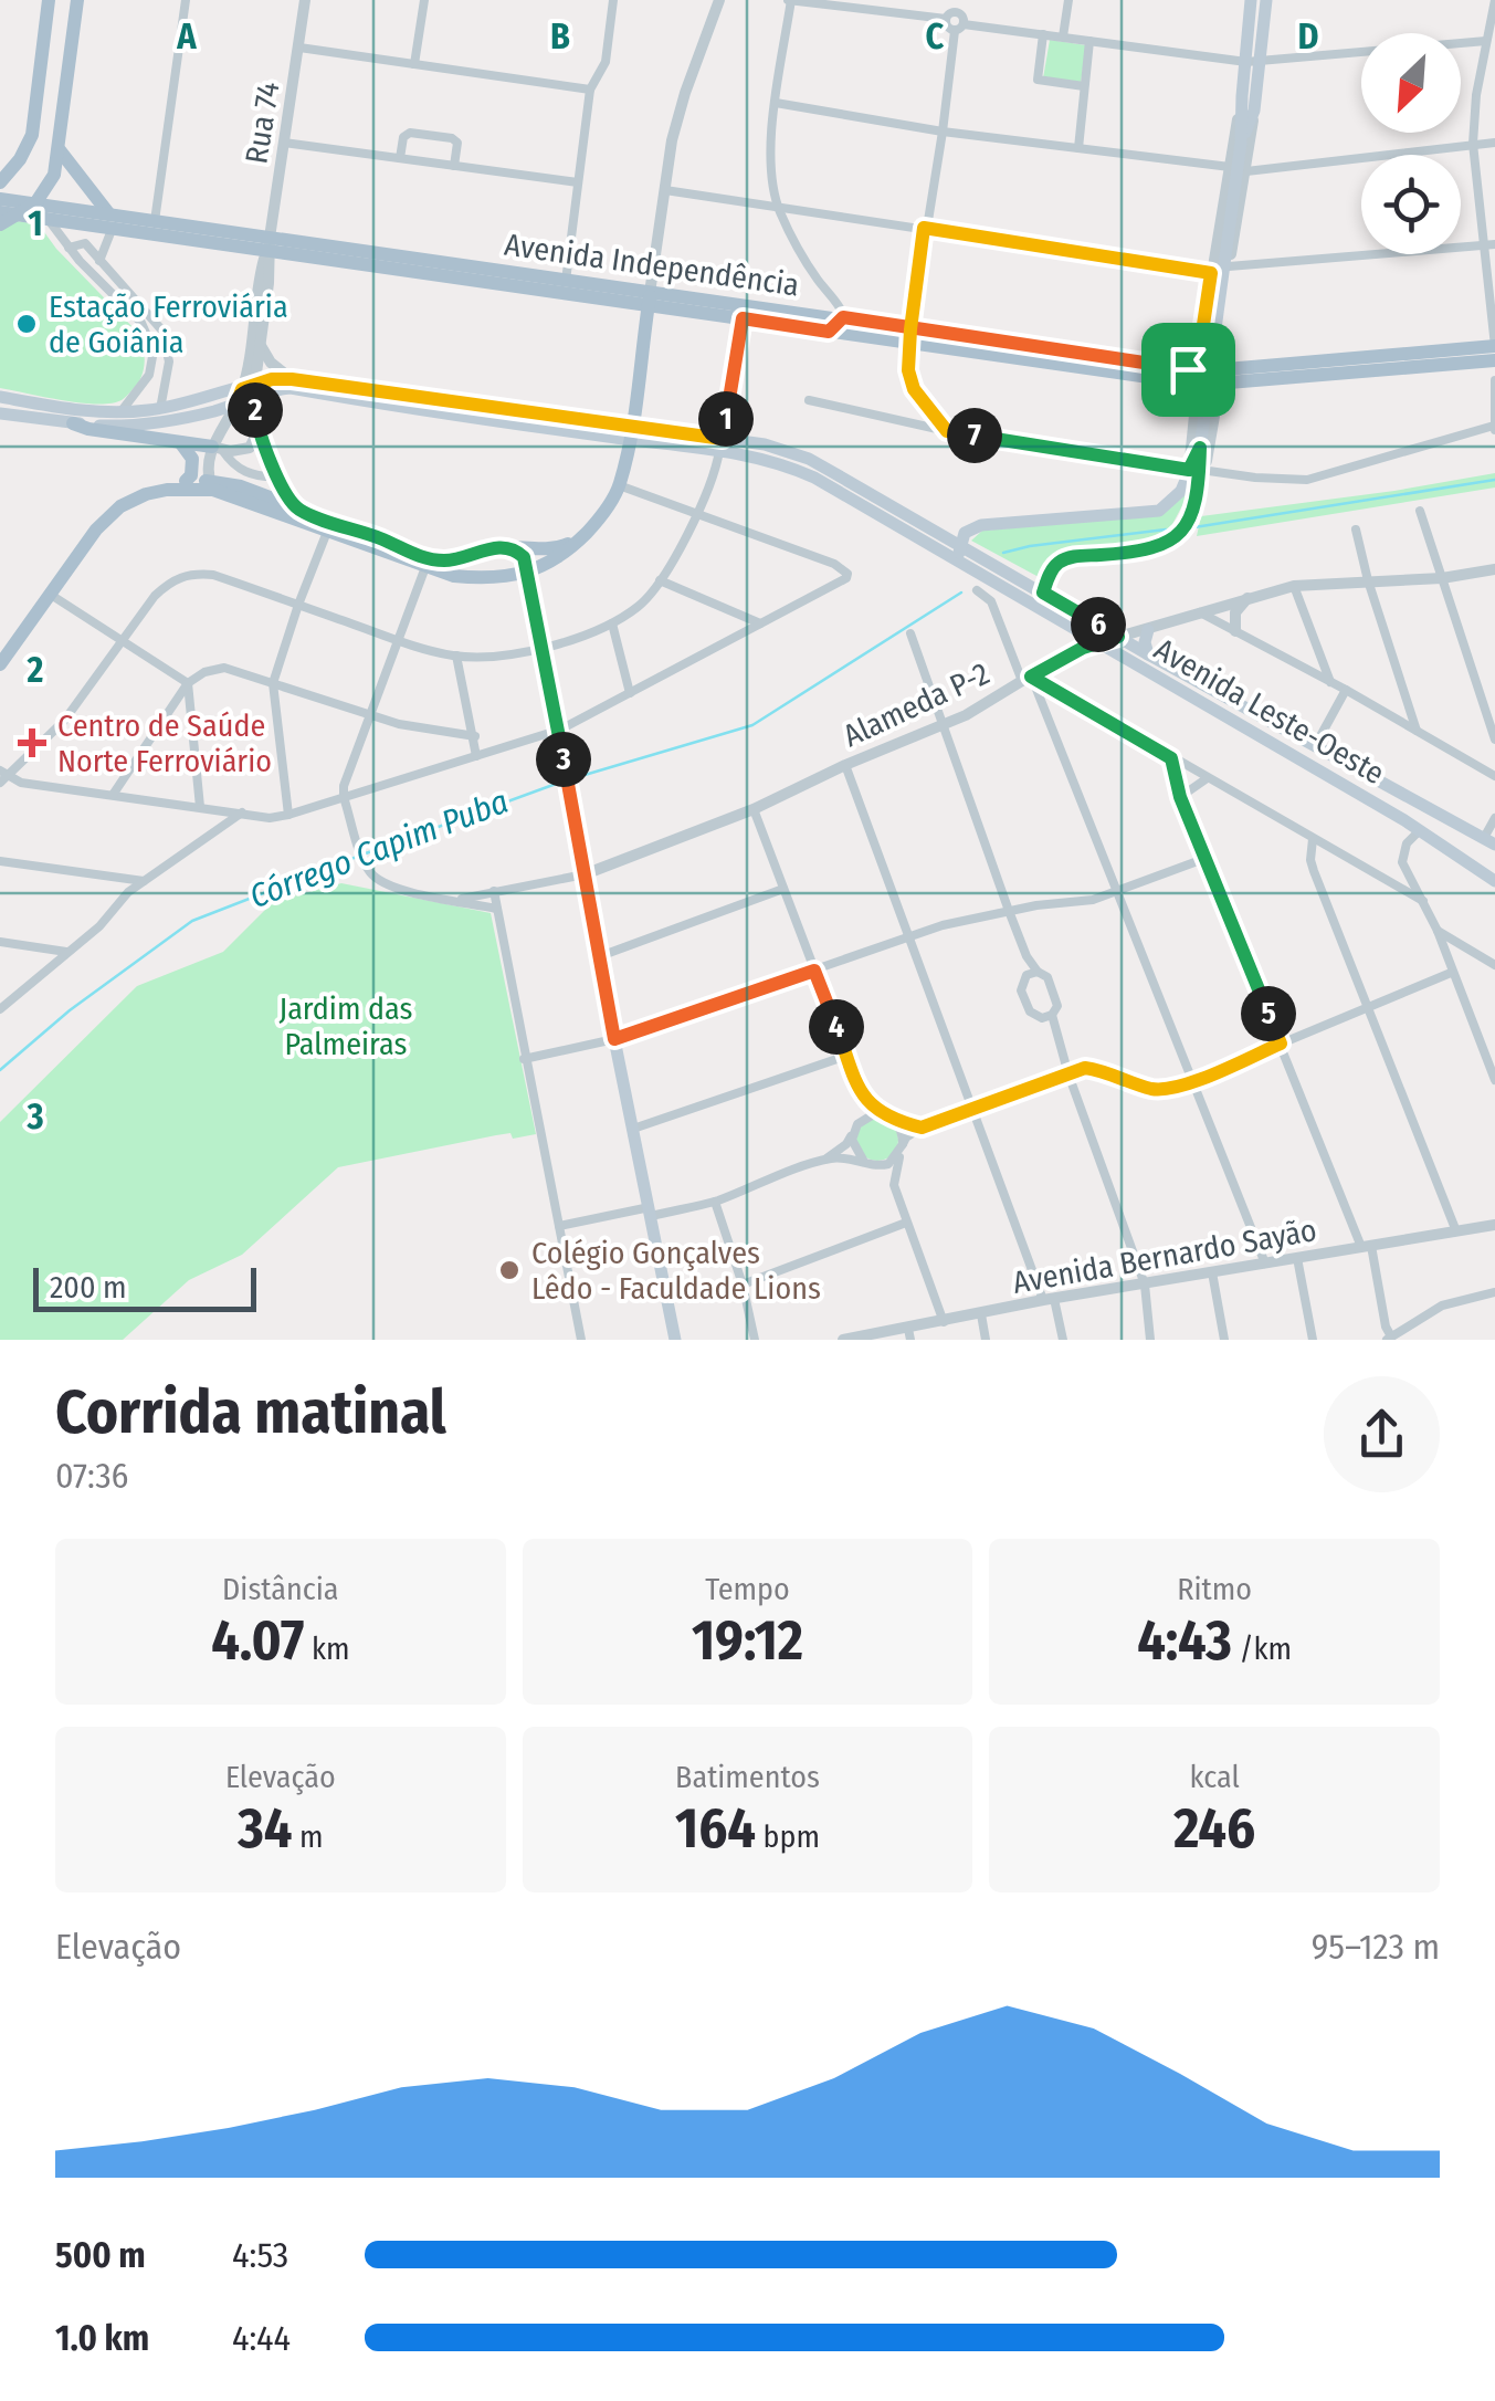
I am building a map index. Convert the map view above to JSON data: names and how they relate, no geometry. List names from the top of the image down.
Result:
{
  "streets": {
    "main road": ["Avenida Independência", "Avenida Leste-Oeste"],
    "street": ["Rua 74", "Alameda P-2", "Avenida Bernardo Sayão"]
  },
  "crossings": [
    ["Rua 74", "Avenida Independência"],
    ["Rua 74", "Avenida Leste-Oeste"],
    ["Alameda P-2", "Avenida Leste-Oeste"]
  ],
  "water": ["Córrego Capim Puba"],
  "parks": ["Jardim das Palmeiras"],
  "places": {
    "other": ["Estação Ferroviária de Goiânia", "Colégio Gonçalves Lêdo - Faculdade Lions"],
    "health": ["Centro de Saúde Norte Ferroviário"]
  },
  "scale_bar": "200 m",
  "north": "bottom left",
  "page": {
    "pins": [
      "2",
      "1",
      "7",
      "6",
      "3",
      "5",
      "4"
    ],
    "scale": "200 m",
    "heading": ["Corrida matinal", "07:36"],
    "stats": [
      ["Distância", "4.07 km"],
      ["Tempo", "19:12"],
      ["Ritmo", "4:43 /km"],
      ["Elevação", "34 m"],
      ["Batimentos", "164 bpm"],
      ["kcal", "246"]
    ],
    "chart": ["Elevação", "95–123 m"],
    "list": [
      {
        "name": "500 m",
        "note": "4:53"
      },
      {
        "name": "1.0 km",
        "note": "4:44"
      }
    ]
  },
  "grid": {
    "columns": [
      "A",
      "B",
      "C",
      "D"
    ],
    "rows": ["1", "2", "3"]
  }
}
